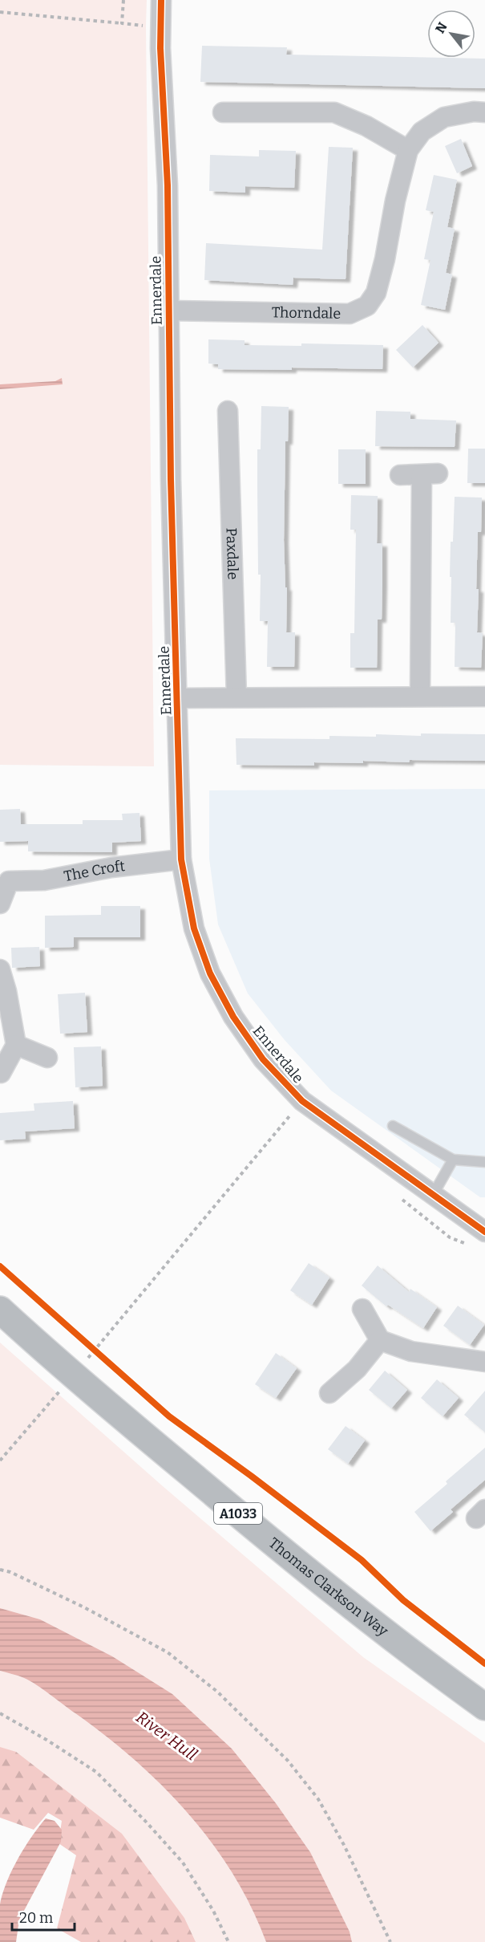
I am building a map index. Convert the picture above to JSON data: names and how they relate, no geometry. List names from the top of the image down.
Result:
{
  "streets": {
    "highway": ["A1033", "Thomas Clarkson Way"],
    "street": [
      "Ennerdale",
      "Thorndale",
      "Paxdale",
      "The Croft"
    ]
  },
  "crossings": [
    ["Ennerdale", "Thorndale"],
    ["Ennerdale", "The Croft"]
  ],
  "water": ["River Hull"],
  "scale_bar": "20 m",
  "north": "top left"
}
